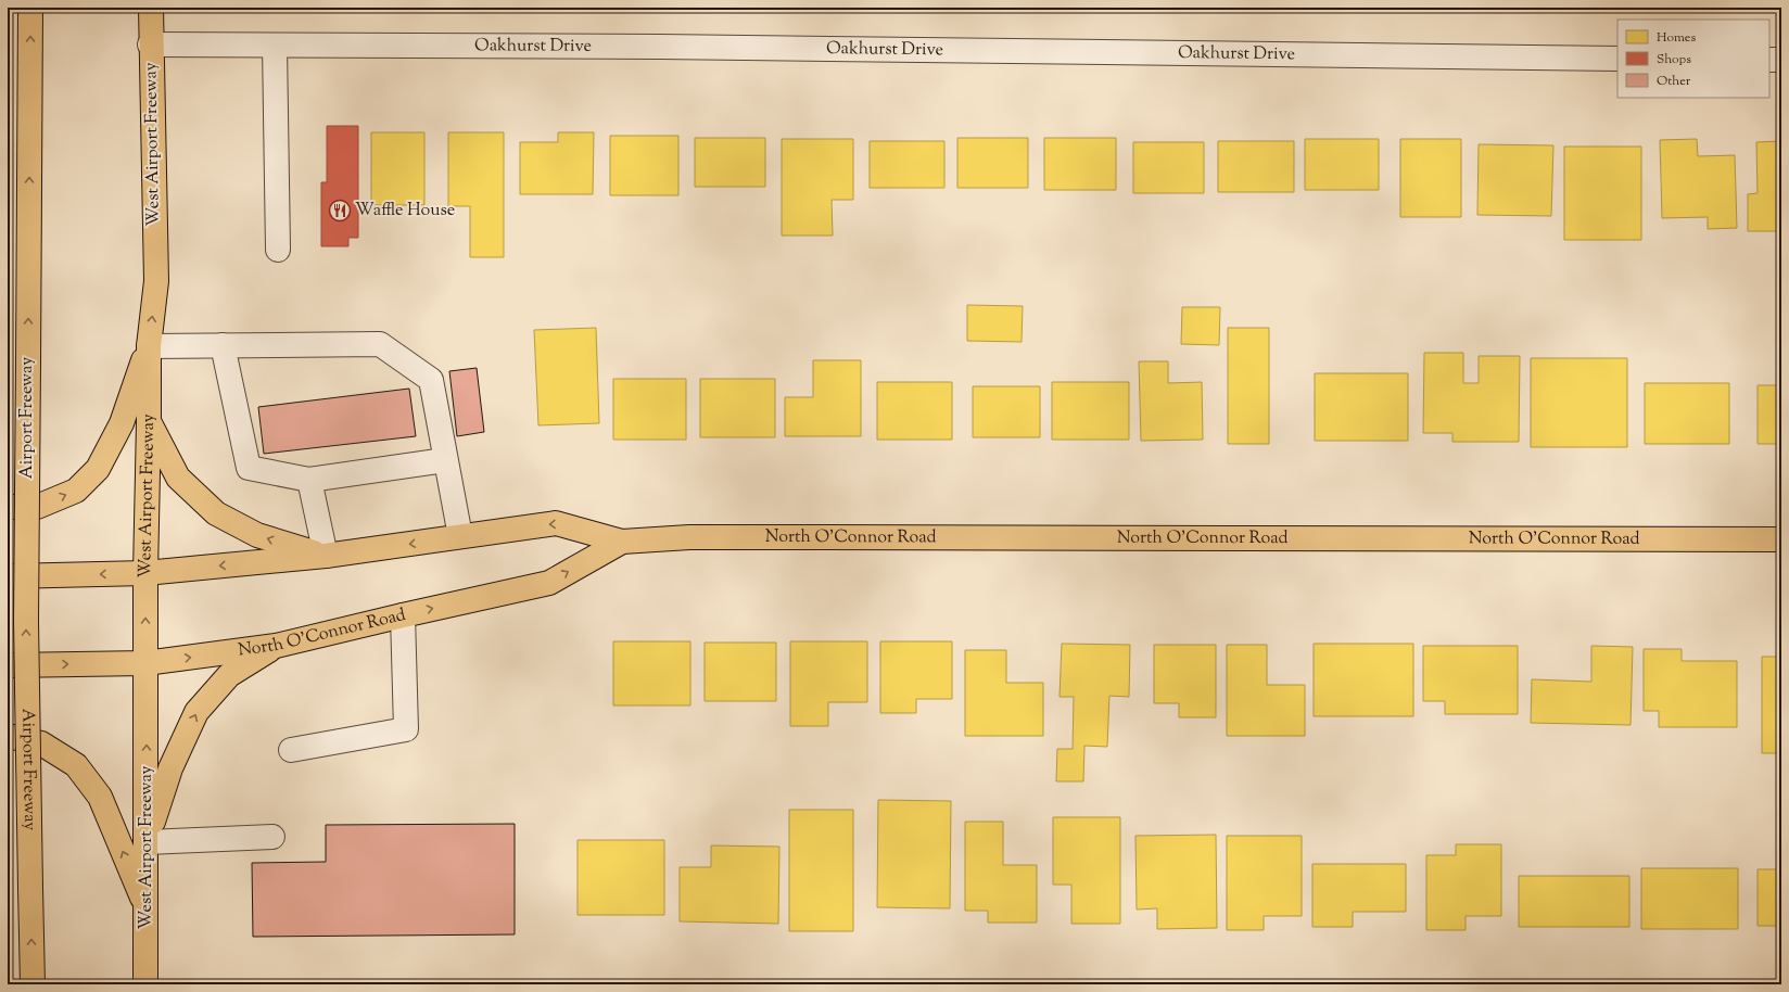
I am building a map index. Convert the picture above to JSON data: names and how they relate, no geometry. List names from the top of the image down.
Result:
{
  "streets": {
    "main road": ["West Airport Freeway", "Airport Freeway", "North O'Connor Road"],
    "street": ["Oakhurst Drive"]
  },
  "crossings": [
    ["Oakhurst Drive", "West Airport Freeway"],
    ["West Airport Freeway", "North O'Connor Road"]
  ],
  "one_way": ["West Airport Freeway", "Airport Freeway"],
  "places": {
    "restaurant": ["Waffle House"]
  },
  "legend": ["Homes", "Shops", "Other"]
}
